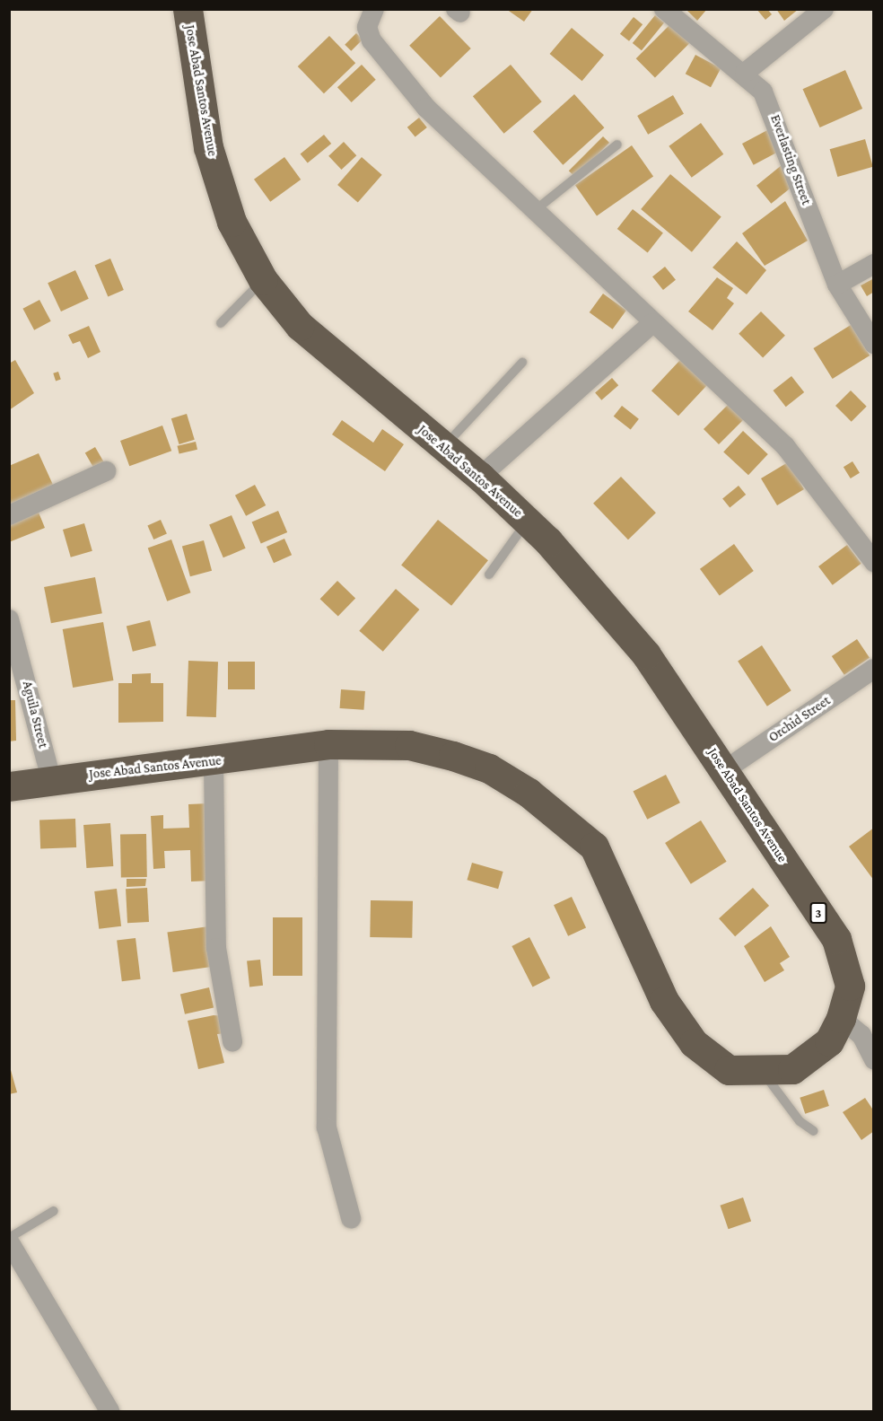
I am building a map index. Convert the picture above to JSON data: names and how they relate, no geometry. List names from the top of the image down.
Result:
{
  "streets": {
    "highway": ["Jose Abad Santos Avenue", "3"],
    "street": ["Everlasting Street", "Aguila Street", "Orchid Street"]
  },
  "crossings": [
    ["Jose Abad Santos Avenue", "Aguila Street"],
    ["Jose Abad Santos Avenue", "Orchid Street"]
  ]
}
